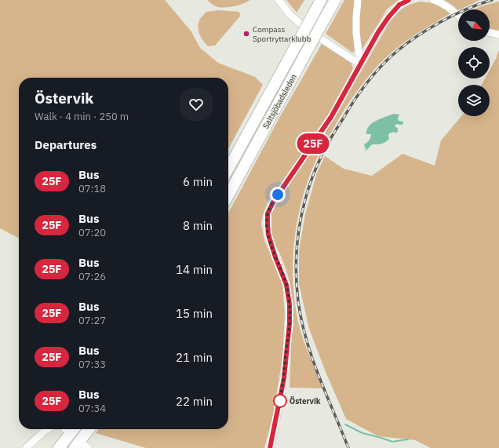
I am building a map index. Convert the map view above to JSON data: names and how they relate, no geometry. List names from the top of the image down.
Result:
{
  "streets": {
    "highway": ["Saltsjöbadsleden"]
  },
  "places": ["Compass Sportryttarklubb", "Östervik"],
  "lines": ["bus line 25F"],
  "north": "bottom right",
  "page": {
    "on_map": "25F",
    "heading": [
      ["Östervik", "Walk · 4 min · 250 m"],
      "Departures"
    ],
    "list": [
      {
        "mark": "25F",
        "name": "Bus",
        "note": "07:18",
        "value": "6 min"
      },
      {
        "mark": "25F",
        "name": "Bus",
        "note": "07:20",
        "value": "8 min"
      },
      {
        "mark": "25F",
        "name": "Bus",
        "note": "07:26",
        "value": "14 min"
      },
      {
        "mark": "25F",
        "name": "Bus",
        "note": "07:27",
        "value": "15 min"
      },
      {
        "mark": "25F",
        "name": "Bus",
        "note": "07:33",
        "value": "21 min"
      },
      {
        "mark": "25F",
        "name": "Bus",
        "note": "07:34",
        "value": "22 min"
      }
    ]
  }
}
